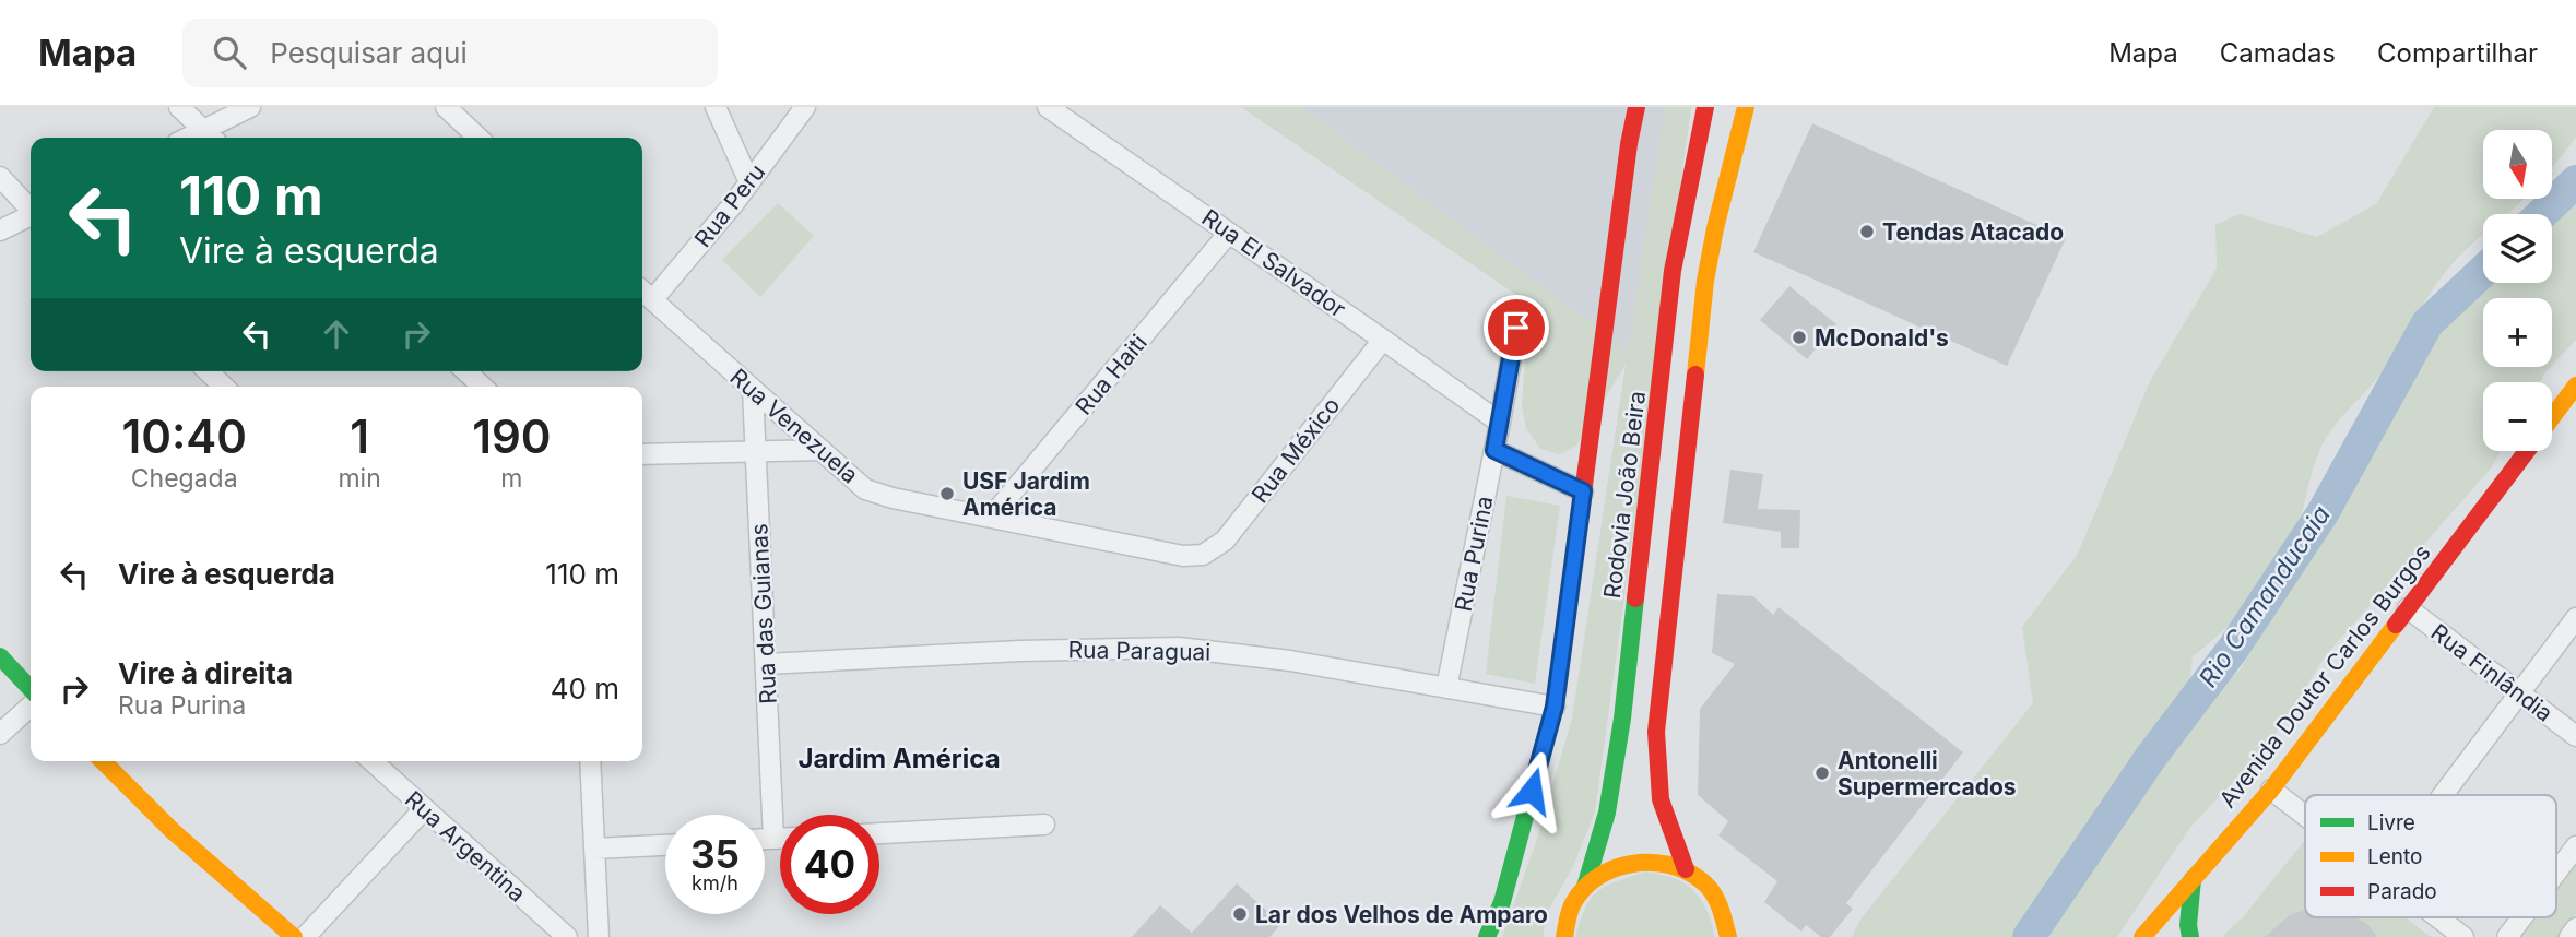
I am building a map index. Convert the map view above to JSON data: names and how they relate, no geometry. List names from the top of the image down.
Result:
{
  "streets": {
    "main road": ["Rodovia João Beira", "Avenida Doutor Carlos Burgos"],
    "street": [
      "Rua Peru",
      "Rua El Salvador",
      "Rua Haiti",
      "Rua Venezuela",
      "Rua México",
      "Rua Purina",
      "Rua das Guianas",
      "Rua Paraguai",
      "Rua Finlândia",
      "Rua Argentina"
    ]
  },
  "crossings": [
    ["Rua Peru", "Rua Venezuela"],
    ["Rua El Salvador", "Rua Haiti"],
    ["Rua El Salvador", "Rua México"],
    ["Rua El Salvador", "Rua Purina"],
    ["Rua Haiti", "Rua Venezuela"],
    ["Rua Venezuela", "Rua México"],
    ["Rua Venezuela", "Rua das Guianas"],
    ["Rua Purina", "Rua Paraguai"],
    ["Rua das Guianas", "Rua Paraguai"],
    ["Rua Finlândia", "Avenida Doutor Carlos Burgos"]
  ],
  "districts": ["Jardim América"],
  "water": ["Rio Camanducaia"],
  "places": [
    "Tendas Atacado",
    "McDonald's",
    "USF Jardim América",
    "Antonelli Supermercados",
    "Lar dos Velhos de Amparo"
  ],
  "legend": ["Livre", "Lento", "Parado"],
  "north": "bottom",
  "page": {
    "header": "Mapa",
    "search": "Pesquisar aqui",
    "nav": ["Mapa", "Camadas", "Compartilhar"],
    "map_buttons": ["+", "−"],
    "turn": ["110 m", "Vire à esquerda"],
    "eta": [
      "10:40",
      "Chegada",
      "1",
      "min",
      "190",
      "m"
    ],
    "list": [
      {
        "name": "Vire à esquerda",
        "value": "110 m"
      },
      {
        "name": "Vire à direita",
        "note": "Rua Purina",
        "value": "40 m"
      }
    ],
    "speed": "35 km/h",
    "limit": "40"
  }
}
